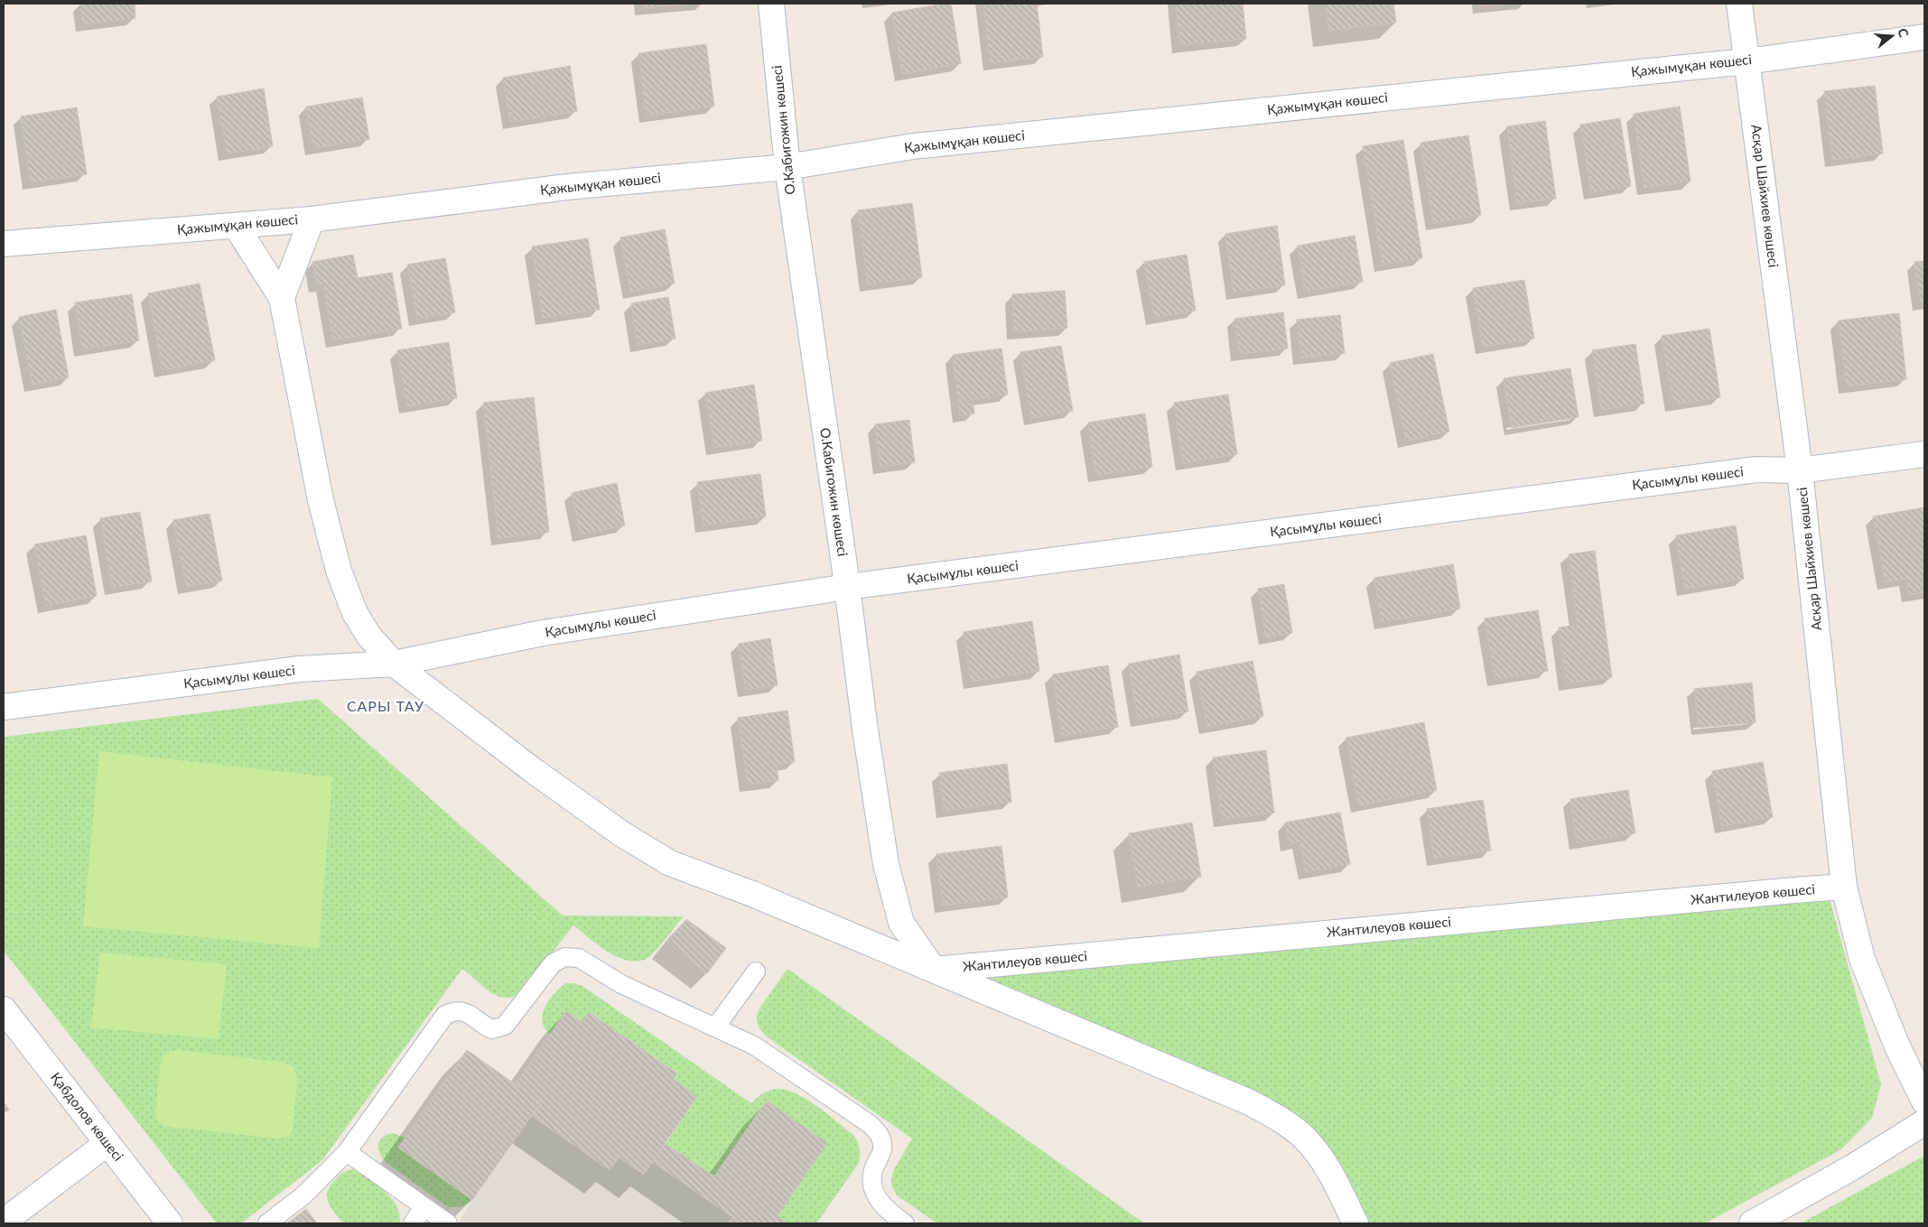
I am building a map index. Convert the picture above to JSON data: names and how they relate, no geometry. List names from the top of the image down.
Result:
{
  "streets": {
    "street": [
      "Қажымұқан көшесі",
      "О.Кабигожин көшесі",
      "Асқар Шайхиев көшесі",
      "Қасымұлы көшесі",
      "Жантилеуов көшесі",
      "Қабдолов көшесі"
    ]
  },
  "crossings": [
    ["Қажымұқан көшесі", "О.Кабигожин көшесі"],
    ["Қажымұқан көшесі", "Асқар Шайхиев көшесі"],
    ["О.Кабигожин көшесі", "Қасымұлы көшесі"],
    ["О.Кабигожин көшесі", "Жантилеуов көшесі"],
    ["Асқар Шайхиев көшесі", "Қасымұлы көшесі"],
    ["Асқар Шайхиев көшесі", "Жантилеуов көшесі"]
  ],
  "districts": ["САРЫ ТАУ"],
  "north": "right"
}
